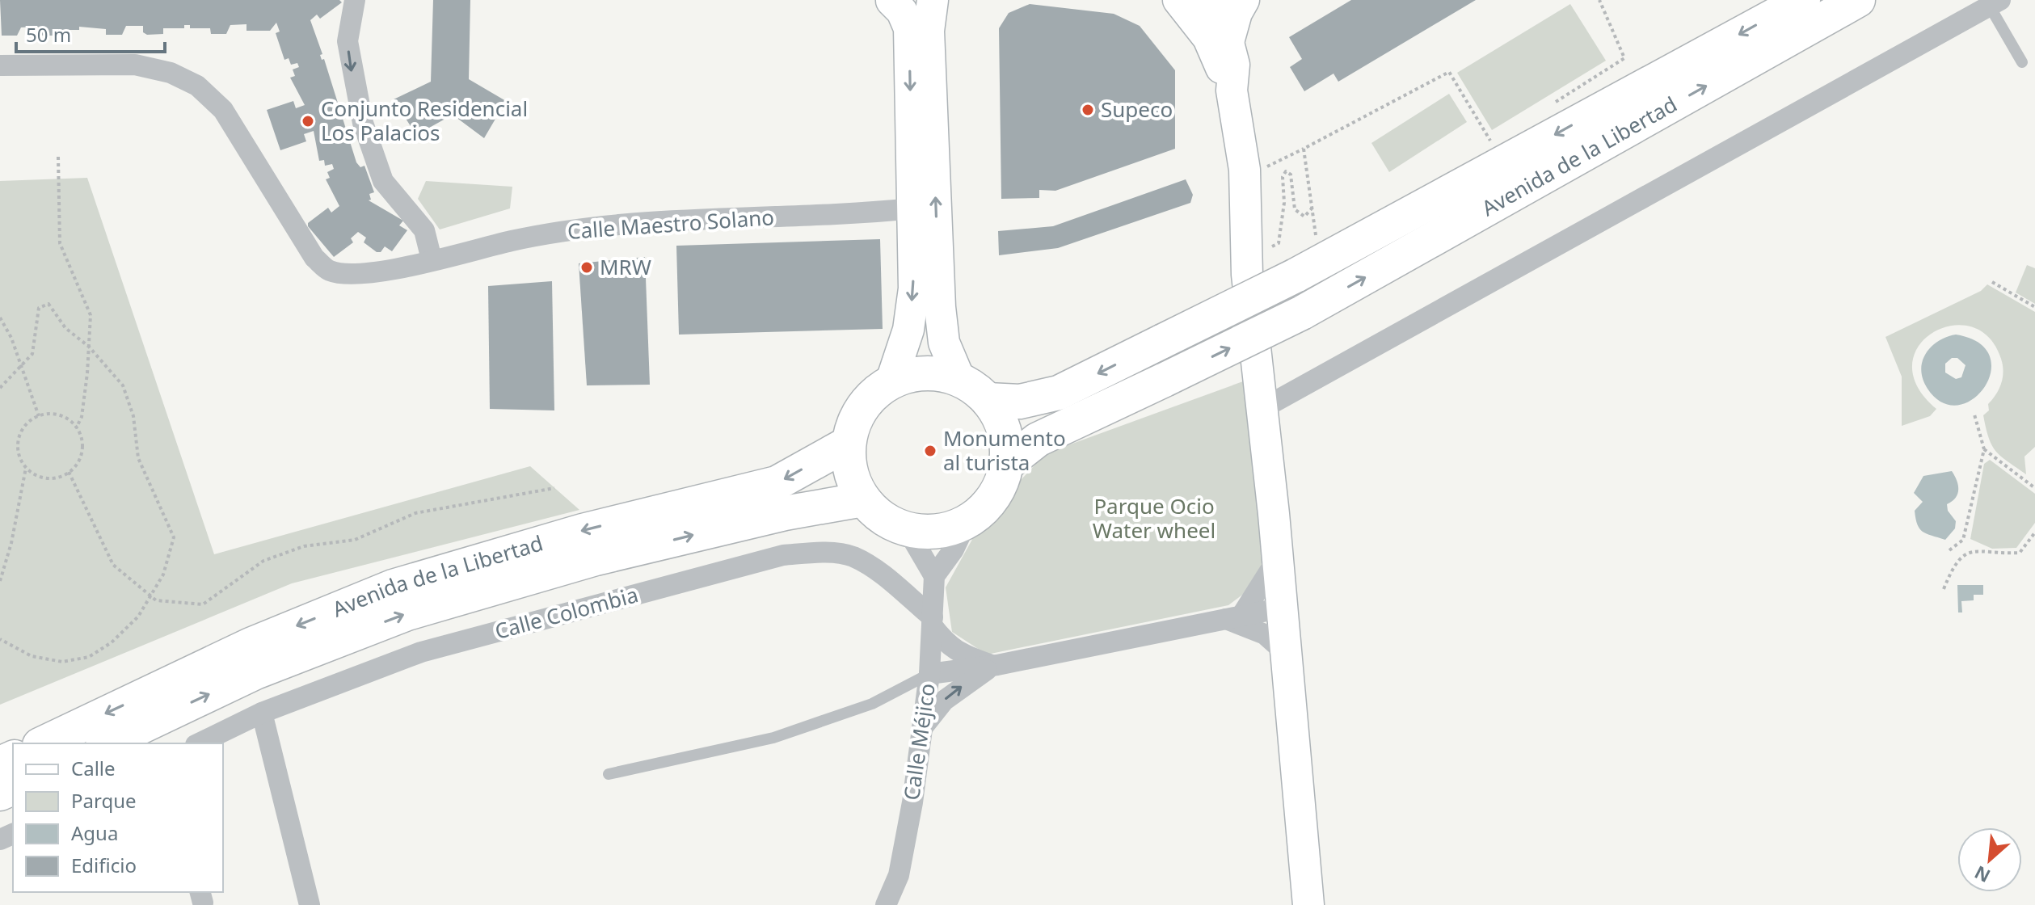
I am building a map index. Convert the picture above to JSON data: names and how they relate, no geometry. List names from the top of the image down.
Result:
{
  "streets": {
    "main road": ["Avenida de la Libertad"],
    "street": ["Calle Maestro Solano", "Calle Colombia", "Calle Méjico"]
  },
  "crossings": [
    ["Calle Colombia", "Calle Méjico"]
  ],
  "parks": ["Parque Ocio Water wheel"],
  "places": [
    "Supeco",
    "Conjunto Residencial Los Palacios",
    "MRW",
    "Monumento al turista"
  ],
  "legend": [
    "Calle",
    "Parque",
    "Agua",
    "Edificio"
  ],
  "scale_bar": "50 m",
  "north": "bottom left"
}
